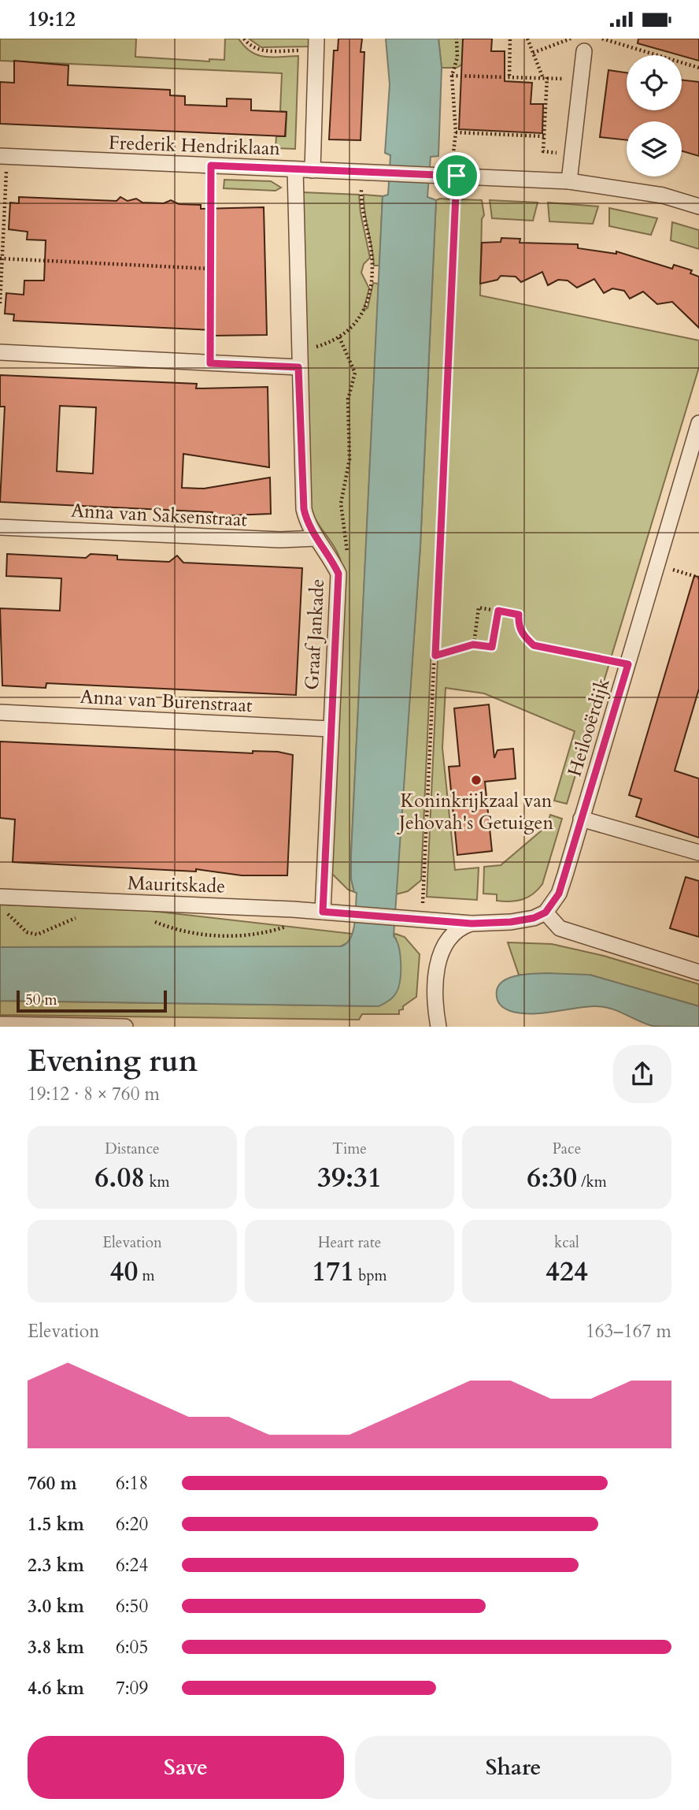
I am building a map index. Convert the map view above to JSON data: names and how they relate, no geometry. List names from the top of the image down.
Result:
{
  "streets": {
    "street": [
      "Frederik Hendriklaan",
      "Anna van Saksenstraat",
      "Graaf Jankade",
      "Anna van Burenstraat",
      "Heilooërdijk",
      "Mauritskade"
    ]
  },
  "crossings": [
    ["Frederik Hendriklaan", "Graaf Jankade"],
    ["Anna van Saksenstraat", "Graaf Jankade"],
    ["Graaf Jankade", "Anna van Burenstraat"],
    ["Graaf Jankade", "Mauritskade"]
  ],
  "places": ["Koninkrijkzaal van Jehovah's Getuigen"],
  "scale_bar": "50 m",
  "page": {
    "status": "19:12",
    "scale": "50 m",
    "heading": ["Evening run", "19:12 · 8 × 760 m"],
    "stats": [
      ["Distance", "6.08 km"],
      ["Time", "39:31"],
      ["Pace", "6:30 /km"],
      ["Elevation", "40 m"],
      ["Heart rate", "171 bpm"],
      ["kcal", "424"]
    ],
    "chart": ["Elevation", "163–167 m"],
    "list": [
      {
        "name": "760 m",
        "note": "6:18"
      },
      {
        "name": "1.5 km",
        "note": "6:20"
      },
      {
        "name": "2.3 km",
        "note": "6:24"
      },
      {
        "name": "3.0 km",
        "note": "6:50"
      },
      {
        "name": "3.8 km",
        "note": "6:05"
      },
      {
        "name": "4.6 km",
        "note": "7:09"
      }
    ],
    "buttons": ["Save", "Share"]
  }
}
